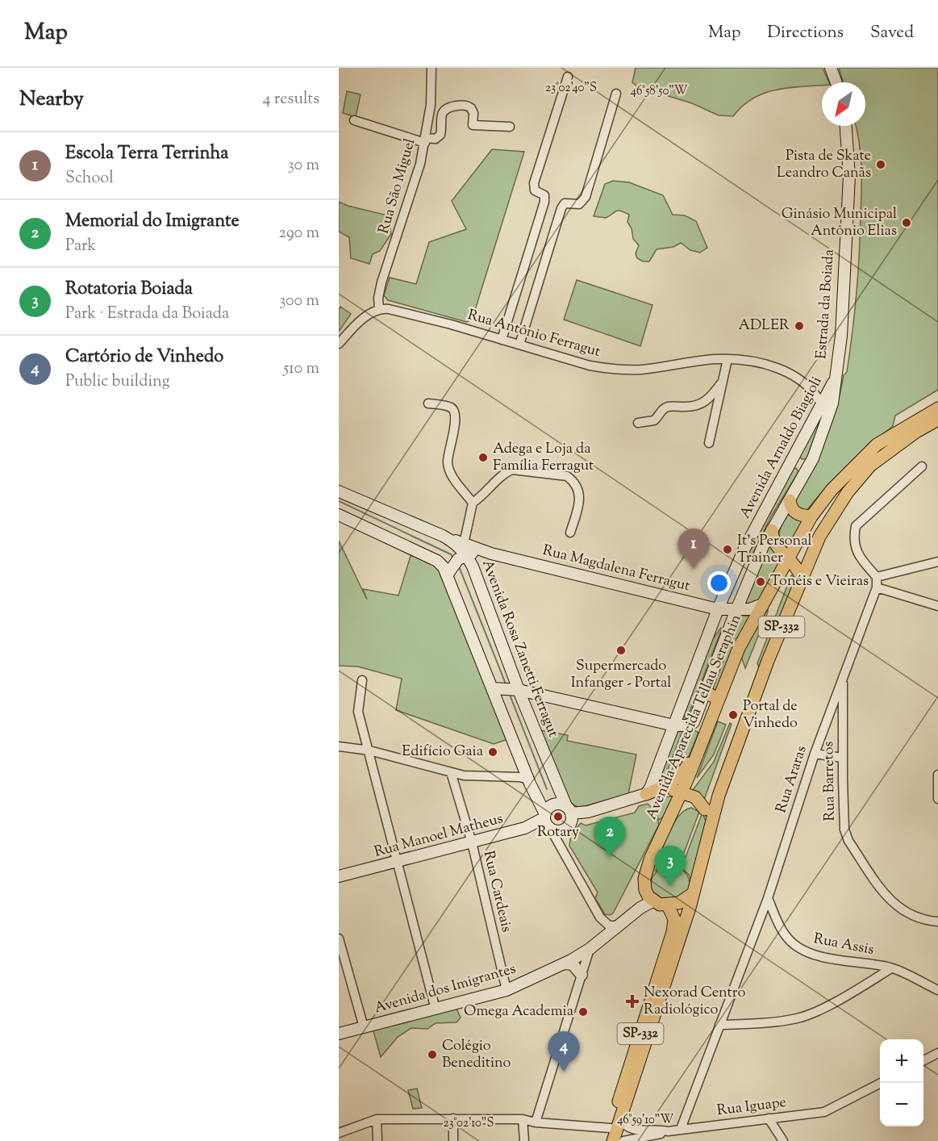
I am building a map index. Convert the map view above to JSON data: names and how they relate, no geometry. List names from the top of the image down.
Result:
{
  "streets": {
    "main road": [
      "Estrada da Boiada",
      "Avenida Arnaldo Biagioli",
      "Rua Magdalena Ferragut",
      "SP-332",
      "Avenida Rosa Zanetti Ferragut",
      "Avenida Aparecida Tellau Seraphin",
      "Rua Manoel Matheus",
      "Avenida dos Imigrantes"
    ],
    "street": [
      "Rua São Miguel",
      "Rua Antônio Ferragut",
      "Rua Araras",
      "Rua Barretos",
      "Rua Cardeais",
      "Rua Assis",
      "Rua Iguape"
    ]
  },
  "crossings": [
    ["Rua São Miguel", "Rua Antônio Ferragut"],
    ["Estrada da Boiada", "Avenida Arnaldo Biagioli"],
    ["Rua Antônio Ferragut", "Avenida Arnaldo Biagioli"],
    ["Avenida Arnaldo Biagioli", "Rua Magdalena Ferragut"],
    ["Rua Magdalena Ferragut", "Avenida Rosa Zanetti Ferragut"],
    ["Rua Magdalena Ferragut", "Avenida Aparecida Tellau Seraphin"],
    ["SP-332", "Rua Iguape"],
    ["Avenida Rosa Zanetti Ferragut", "Rua Manoel Matheus"],
    ["Avenida Aparecida Tellau Seraphin", "Avenida dos Imigrantes"],
    ["Rua Araras", "Rua Barretos"],
    ["Rua Araras", "Rua Assis"],
    ["Rua Araras", "Rua Iguape"],
    ["Rua Manoel Matheus", "Rua Cardeais"],
    ["Rua Cardeais", "Avenida dos Imigrantes"]
  ],
  "places": {
    "other": [
      "Pista de Skate Leandro Canãs",
      "Ginásio Municipal Antônio Elias",
      "ADLER",
      "Adega e Loja da Família Ferragut",
      "It's Personal Trainer",
      "Tonéis e Vieiras",
      "Supermercado Infanger - Portal",
      "Portal de Vinhedo",
      "Edifício Gaia",
      "Rotary",
      "Omega Academia",
      "Colégio Beneditino"
    ],
    "health": ["Nexorad Centro Radiológico"]
  },
  "north": "bottom left",
  "page": {
    "header": "Map",
    "nav": ["Map", "Directions", "Saved"],
    "heading": ["Nearby", "4 results"],
    "list": [
      {
        "mark": "1",
        "name": "Escola Terra Terrinha",
        "note": "School",
        "value": "30 m"
      },
      {
        "mark": "2",
        "name": "Memorial do Imigrante",
        "note": "Park",
        "value": "290 m"
      },
      {
        "mark": "3",
        "name": "Rotatoria Boiada",
        "note": "Park · Estrada da Boiada",
        "value": "300 m"
      },
      {
        "mark": "4",
        "name": "Cartório de Vinhedo",
        "note": "Public building",
        "value": "510 m"
      }
    ],
    "pins": [
      "1",
      "2",
      "3",
      "4"
    ],
    "map_buttons": ["+", "−"]
  },
  "coordinates": [
    "23°02'40\"S",
    "46°58'50\"W",
    "46°59'10\"W",
    "23°02'10\"S"
  ]
}
